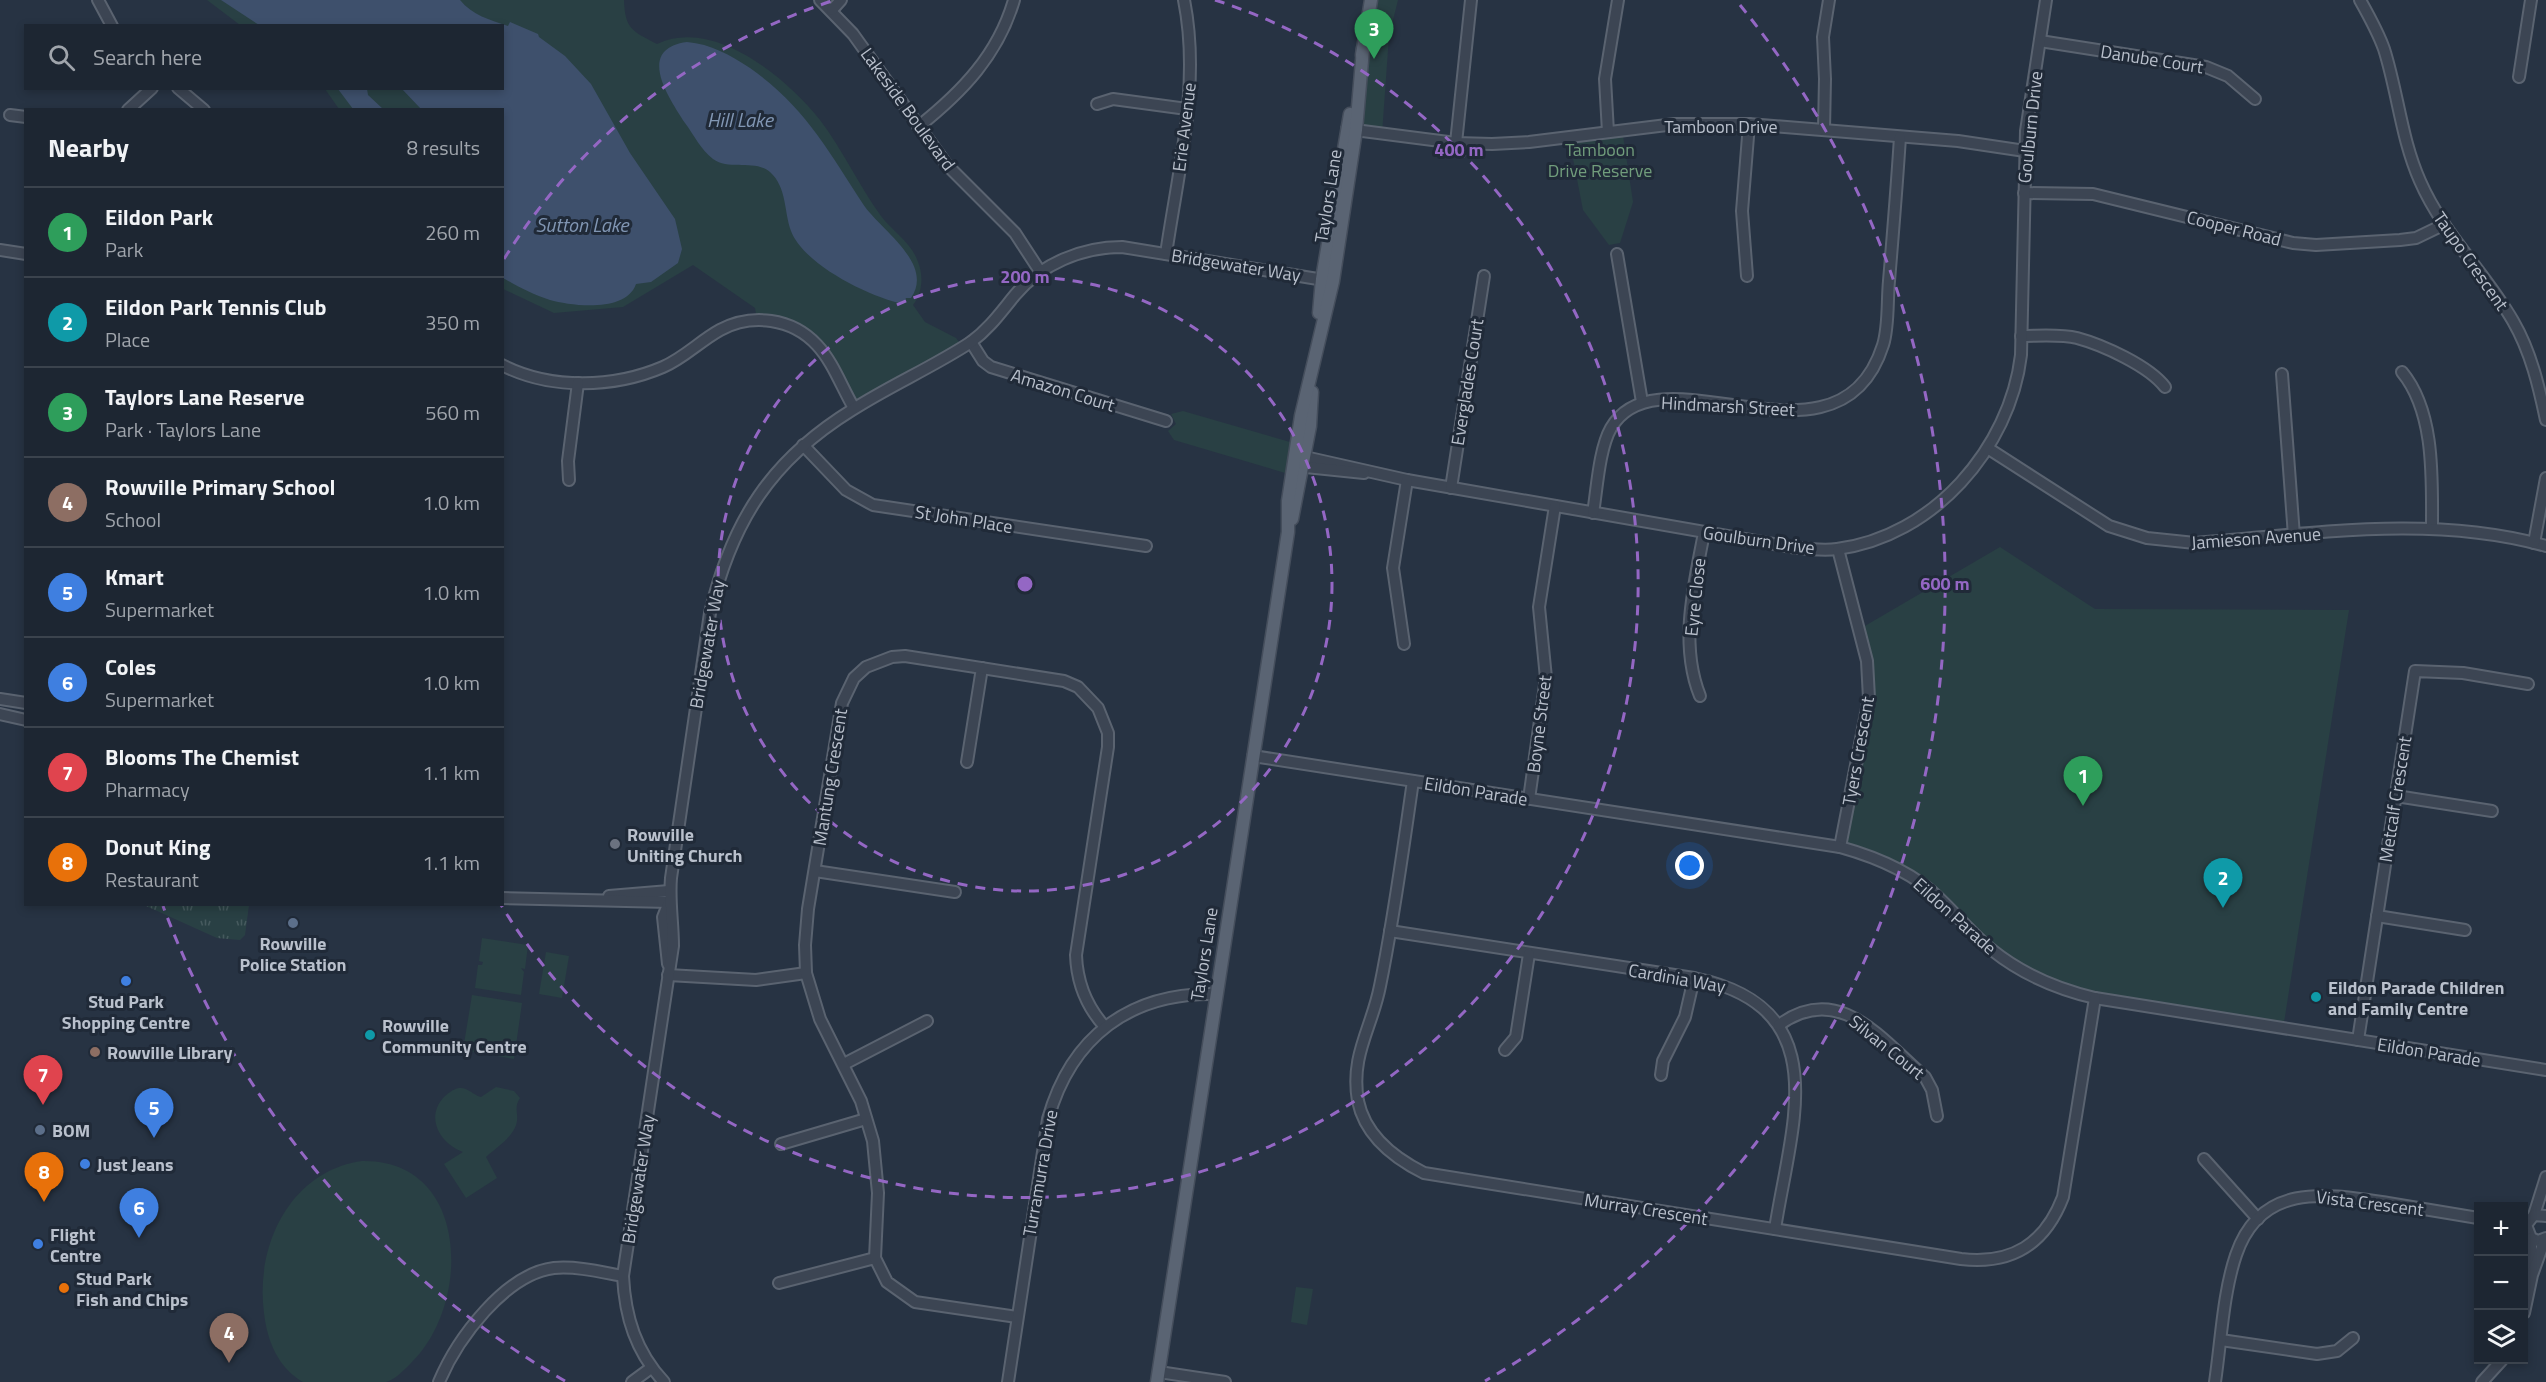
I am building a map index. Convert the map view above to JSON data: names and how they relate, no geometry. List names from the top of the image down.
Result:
{
  "streets": {
    "main road": ["Taylors Lane"],
    "street": [
      "Danube Court",
      "Lakeside Boulevard",
      "Tamboon Drive",
      "Erie Avenue",
      "Goulburn Drive",
      "Cooper Road",
      "Taupo Crescent",
      "Bridgewater Way",
      "Everglades Court",
      "Amazon Court",
      "Hindmarsh Street",
      "St John Place",
      "Jamieson Avenue",
      "Eyre Close",
      "Boyne Street",
      "Tyers Crescent",
      "Mantung Crescent",
      "Eildon Parade",
      "Metcalf Crescent",
      "Cardinia Way",
      "Silvan Court",
      "Turramurra Drive",
      "Vista Crescent",
      "Murray Crescent"
    ]
  },
  "crossings": [
    ["Danube Court", "Goulburn Drive"],
    ["Lakeside Boulevard", "Bridgewater Way"],
    ["Tamboon Drive", "Goulburn Drive"],
    ["Tamboon Drive", "Taylors Lane"],
    ["Tamboon Drive", "Hindmarsh Street"],
    ["Erie Avenue", "Bridgewater Way"],
    ["Goulburn Drive", "Taylors Lane"],
    ["Goulburn Drive", "Cooper Road"],
    ["Goulburn Drive", "Everglades Court"],
    ["Goulburn Drive", "Hindmarsh Street"],
    ["Goulburn Drive", "Jamieson Avenue"],
    ["Goulburn Drive", "Eyre Close"],
    ["Goulburn Drive", "Boyne Street"],
    ["Goulburn Drive", "Tyers Crescent"],
    ["Taylors Lane", "Bridgewater Way"],
    ["Taylors Lane", "Eildon Parade"],
    ["Taylors Lane", "Turramurra Drive"],
    ["Cooper Road", "Taupo Crescent"],
    ["Bridgewater Way", "Amazon Court"],
    ["Bridgewater Way", "St John Place"],
    ["Boyne Street", "Eildon Parade"],
    ["Tyers Crescent", "Eildon Parade"],
    ["Mantung Crescent", "Turramurra Drive"],
    ["Eildon Parade", "Metcalf Crescent"],
    ["Eildon Parade", "Murray Crescent"],
    ["Cardinia Way", "Silvan Court"],
    ["Cardinia Way", "Murray Crescent"]
  ],
  "water": ["Hill Lake", "Sutton Lake"],
  "parks": ["Tamboon Drive Reserve"],
  "places": [
    "Rowville Uniting Church",
    "Rowville Police Station",
    "Stud Park Shopping Centre",
    "Eildon Parade Children and Family Centre",
    "Rowville Community Centre",
    "Rowville Library",
    "BOM",
    "Just Jeans",
    "Flight Centre",
    "Stud Park Fish and Chips"
  ],
  "page": {
    "pins": [
      "3",
      "1",
      "2",
      "7",
      "5",
      "8",
      "6",
      "4"
    ],
    "search": "Search here",
    "heading": ["Nearby", "8 results"],
    "list": [
      {
        "mark": "1",
        "name": "Eildon Park",
        "note": "Park",
        "value": "260 m"
      },
      {
        "mark": "2",
        "name": "Eildon Park Tennis Club",
        "note": "Place",
        "value": "350 m"
      },
      {
        "mark": "3",
        "name": "Taylors Lane Reserve",
        "note": "Park · Taylors Lane",
        "value": "560 m"
      },
      {
        "mark": "4",
        "name": "Rowville Primary School",
        "note": "School",
        "value": "1.0 km"
      },
      {
        "mark": "5",
        "name": "Kmart",
        "note": "Supermarket",
        "value": "1.0 km"
      },
      {
        "mark": "6",
        "name": "Coles",
        "note": "Supermarket",
        "value": "1.0 km"
      },
      {
        "mark": "7",
        "name": "Blooms The Chemist",
        "note": "Pharmacy",
        "value": "1.1 km"
      },
      {
        "mark": "8",
        "name": "Donut King",
        "note": "Restaurant",
        "value": "1.1 km"
      }
    ],
    "map_buttons": ["+", "−"]
  },
  "rings": ["400 m", "200 m", "600 m"]
}
